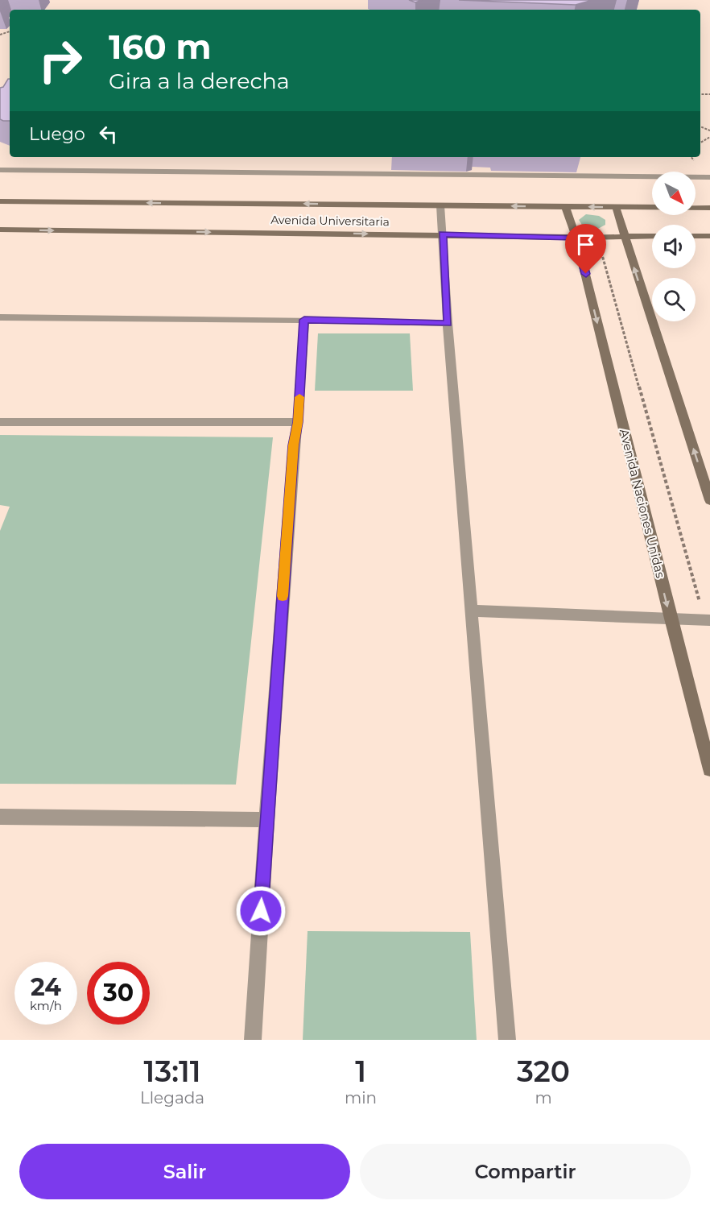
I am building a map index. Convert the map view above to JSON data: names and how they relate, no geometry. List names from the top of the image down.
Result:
{
  "streets": {
    "main road": ["Avenida Universitaria", "Avenida Naciones Unidas"]
  },
  "crossings": [
    ["Avenida Universitaria", "Avenida Naciones Unidas"]
  ],
  "north": "bottom right",
  "page": {
    "turn": ["160 m", "Gira a la derecha"],
    "then": "Luego",
    "speed": "24 km/h",
    "limit": "30",
    "eta": [
      "13:11",
      "Llegada",
      "1",
      "min",
      "320",
      "m"
    ],
    "buttons": ["Salir", "Compartir"]
  }
}
